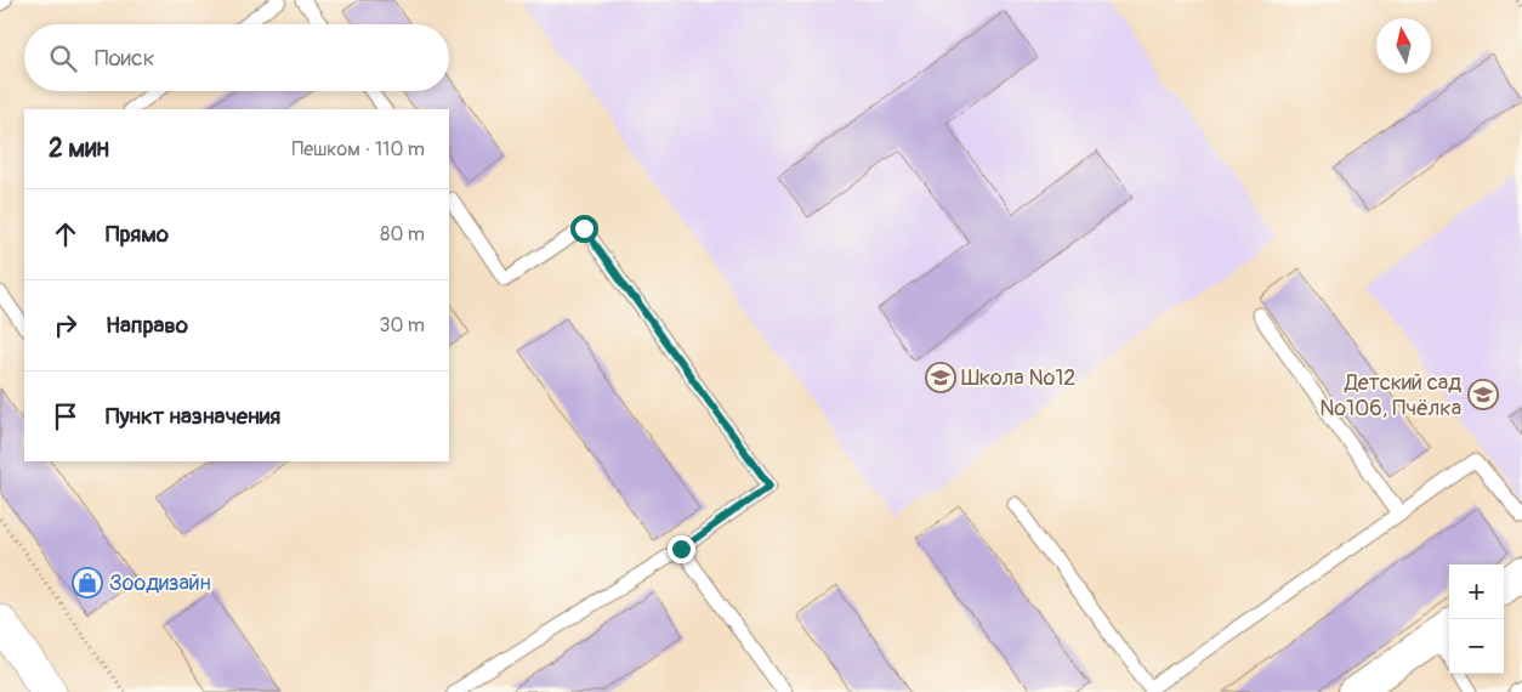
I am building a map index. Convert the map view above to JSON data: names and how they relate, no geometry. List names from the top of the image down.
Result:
{
  "places": {
    "school or university": ["Школа №12", "Детский сад №106, Пчёлка"],
    "shop": ["Зоодизайн"]
  },
  "north": "top",
  "page": {
    "search": "Поиск",
    "heading": ["2 мин", "Пешком · 110 m"],
    "list": [
      ["Прямо", "80 m"],
      ["Направо", "30 m"],
      "Пункт назначения"
    ],
    "map_buttons": ["+", "−"]
  }
}
